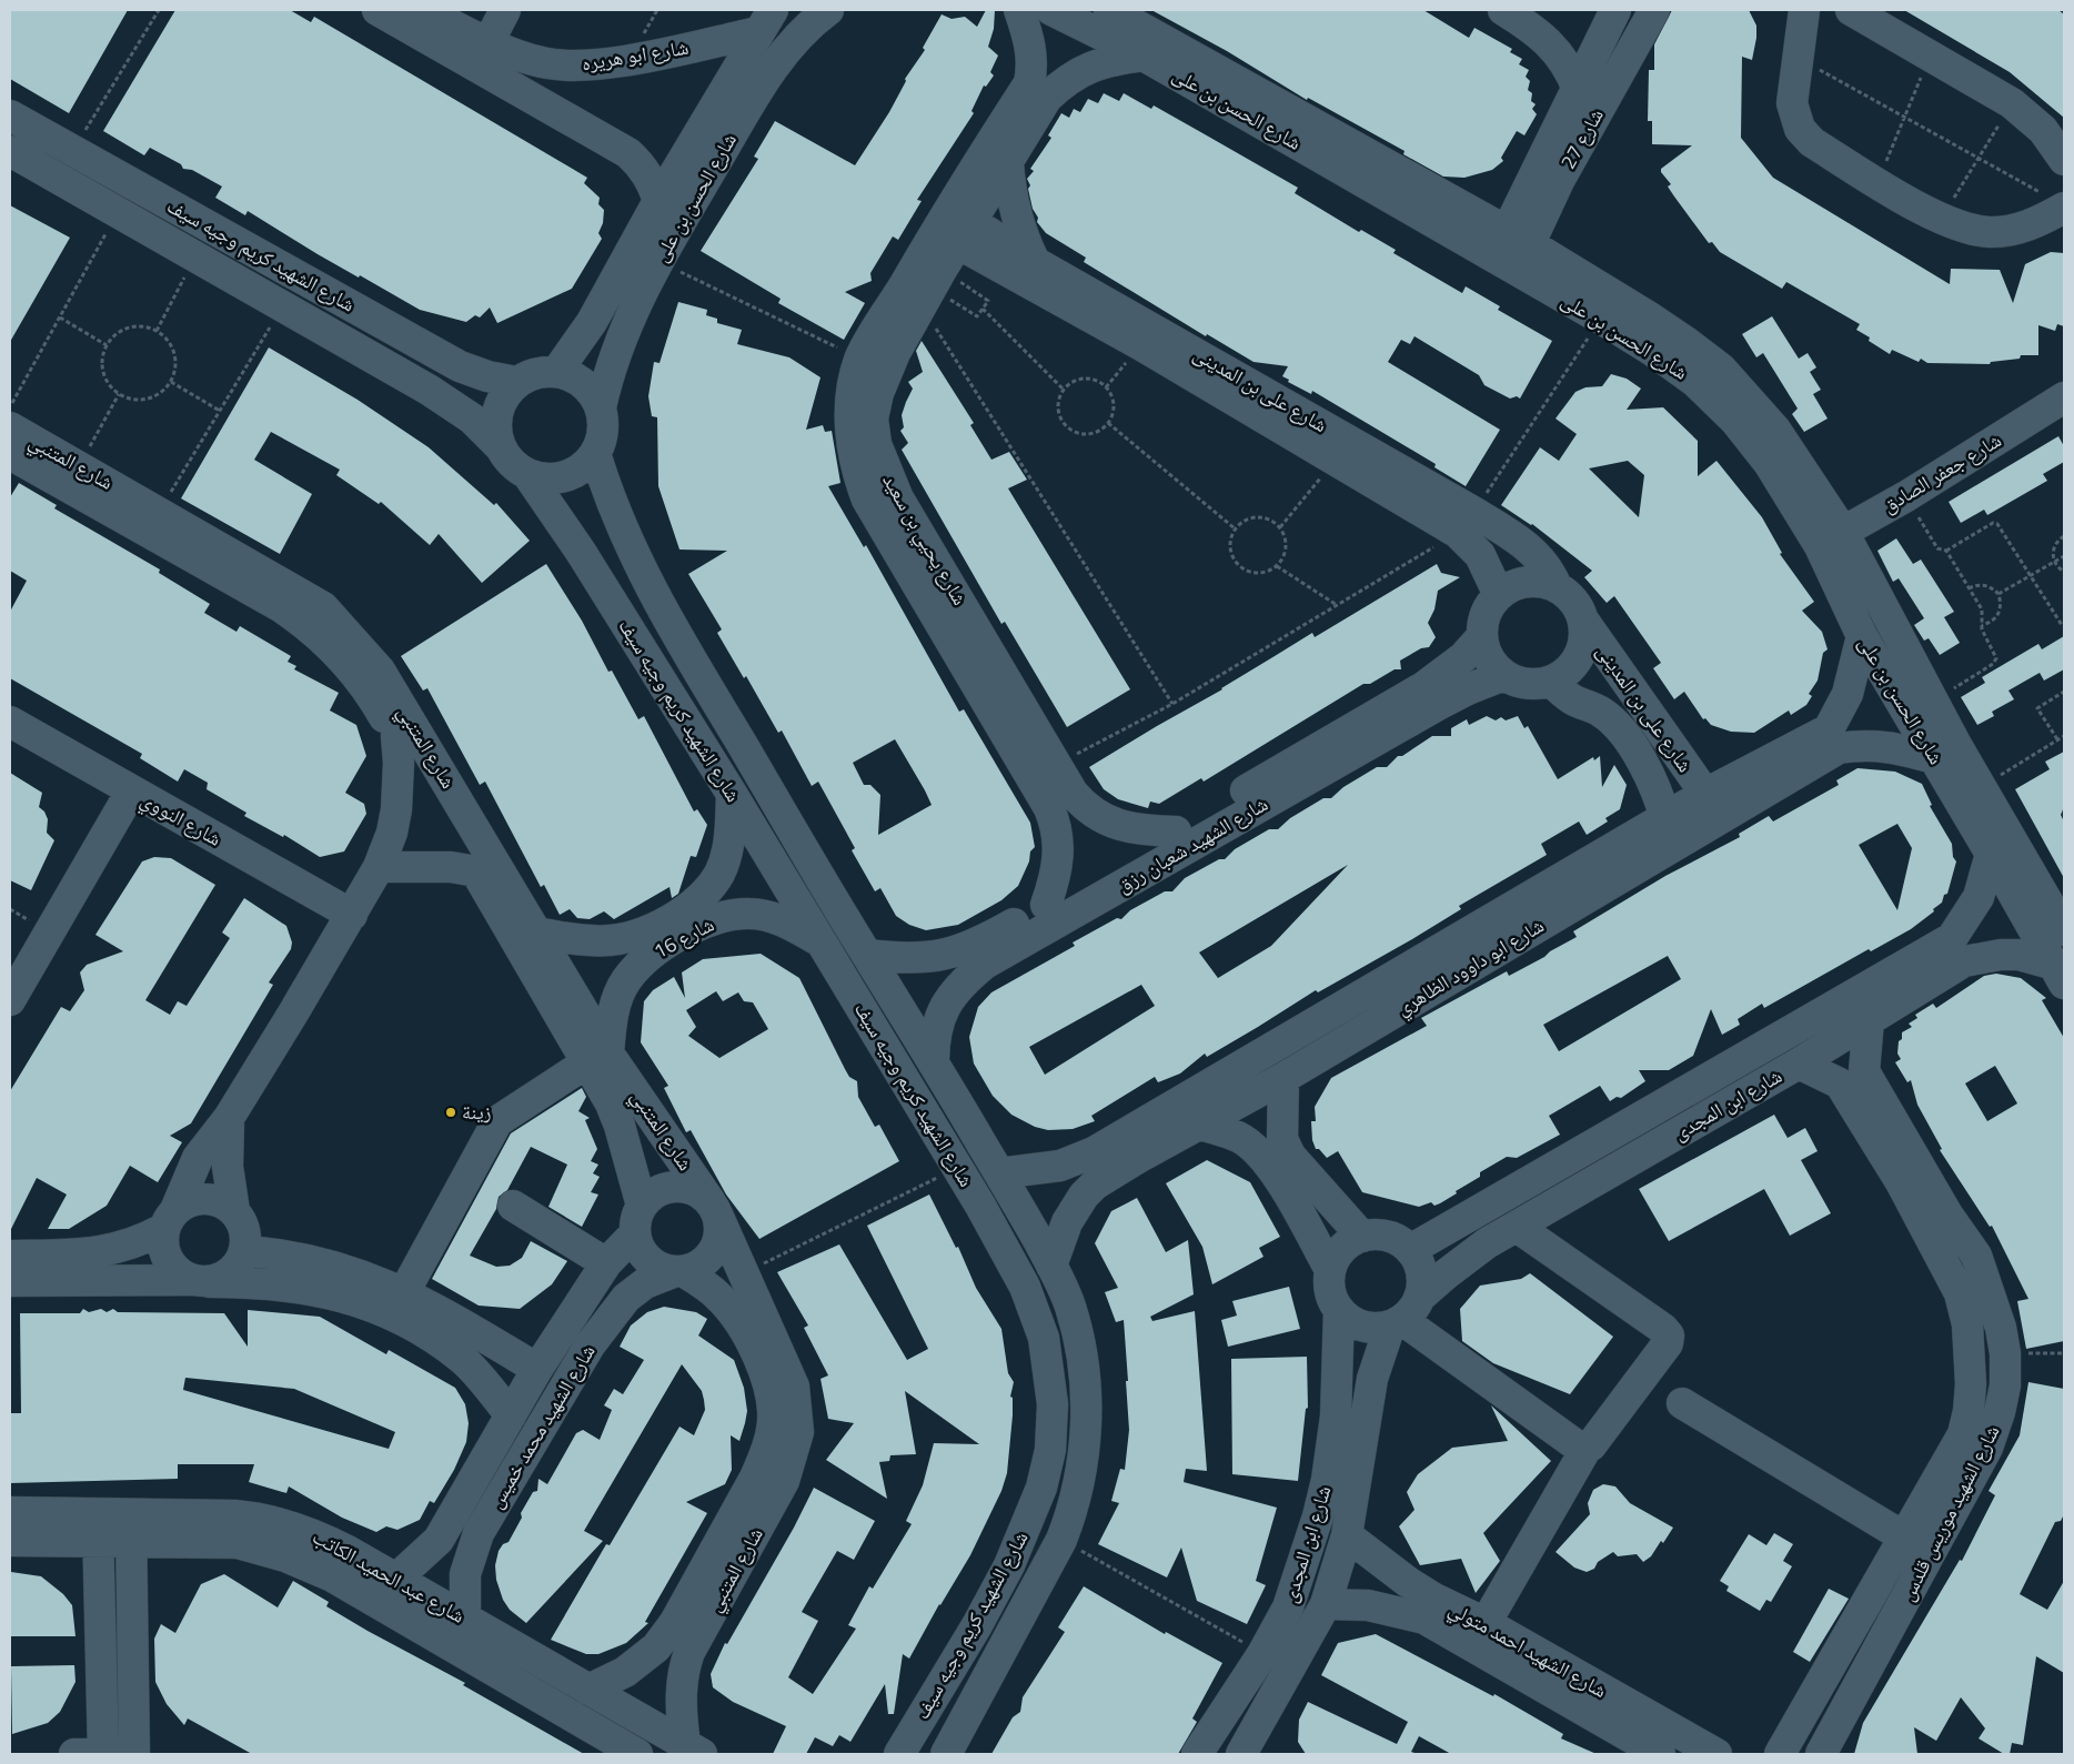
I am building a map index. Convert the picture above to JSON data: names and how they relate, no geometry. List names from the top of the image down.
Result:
{
  "streets": {
    "street": [
      "شارع ابو هريره",
      "شارع الحسن بن على",
      "شارع 27",
      "شارع الشهيد كريم وجيه سيف",
      "شارع على بن المدينى",
      "شارع المتنبي",
      "شارع جعفر الصادق",
      "شارع يحيي بن سعيد",
      "شارع النووي",
      "شارع الشهيد شعبان رزق",
      "شارع 16",
      "شارع ابو داوود الظاهري",
      "شارع ابن المجدى",
      "شارع الشهيد محمد خميس",
      "شارع الشهيد موريس قلدس",
      "شارع عبد الحميد الكاتب",
      "شارع الشهيد احمد متولي"
    ]
  },
  "crossings": [
    ["شارع ابو هريره", "شارع الحسن بن على"],
    ["شارع الحسن بن على", "شارع 27"],
    ["شارع الحسن بن على", "شارع الشهيد كريم وجيه سيف"],
    ["شارع الحسن بن على", "شارع جعفر الصادق"],
    ["شارع الحسن بن على", "شارع يحيي بن سعيد"],
    ["شارع الحسن بن على", "شارع ابو داوود الظاهري"],
    ["شارع الحسن بن على", "شارع ابن المجدى"],
    ["شارع الشهيد كريم وجيه سيف", "شارع الشهيد شعبان رزق"],
    ["شارع الشهيد كريم وجيه سيف", "شارع 16"],
    ["شارع الشهيد كريم وجيه سيف", "شارع ابو داوود الظاهري"],
    ["شارع على بن المدينى", "شارع يحيي بن سعيد"],
    ["شارع على بن المدينى", "شارع الشهيد شعبان رزق"],
    ["شارع على بن المدينى", "شارع ابو داوود الظاهري"],
    ["شارع المتنبي", "شارع 16"],
    ["شارع المتنبي", "شارع الشهيد محمد خميس"],
    ["شارع المتنبي", "شارع عبد الحميد الكاتب"],
    ["شارع يحيي بن سعيد", "شارع الشهيد شعبان رزق"],
    ["شارع ابن المجدى", "شارع الشهيد احمد متولي"],
    ["شارع الشهيد محمد خميس", "شارع عبد الحميد الكاتب"]
  ],
  "places": ["زينة"]
}
